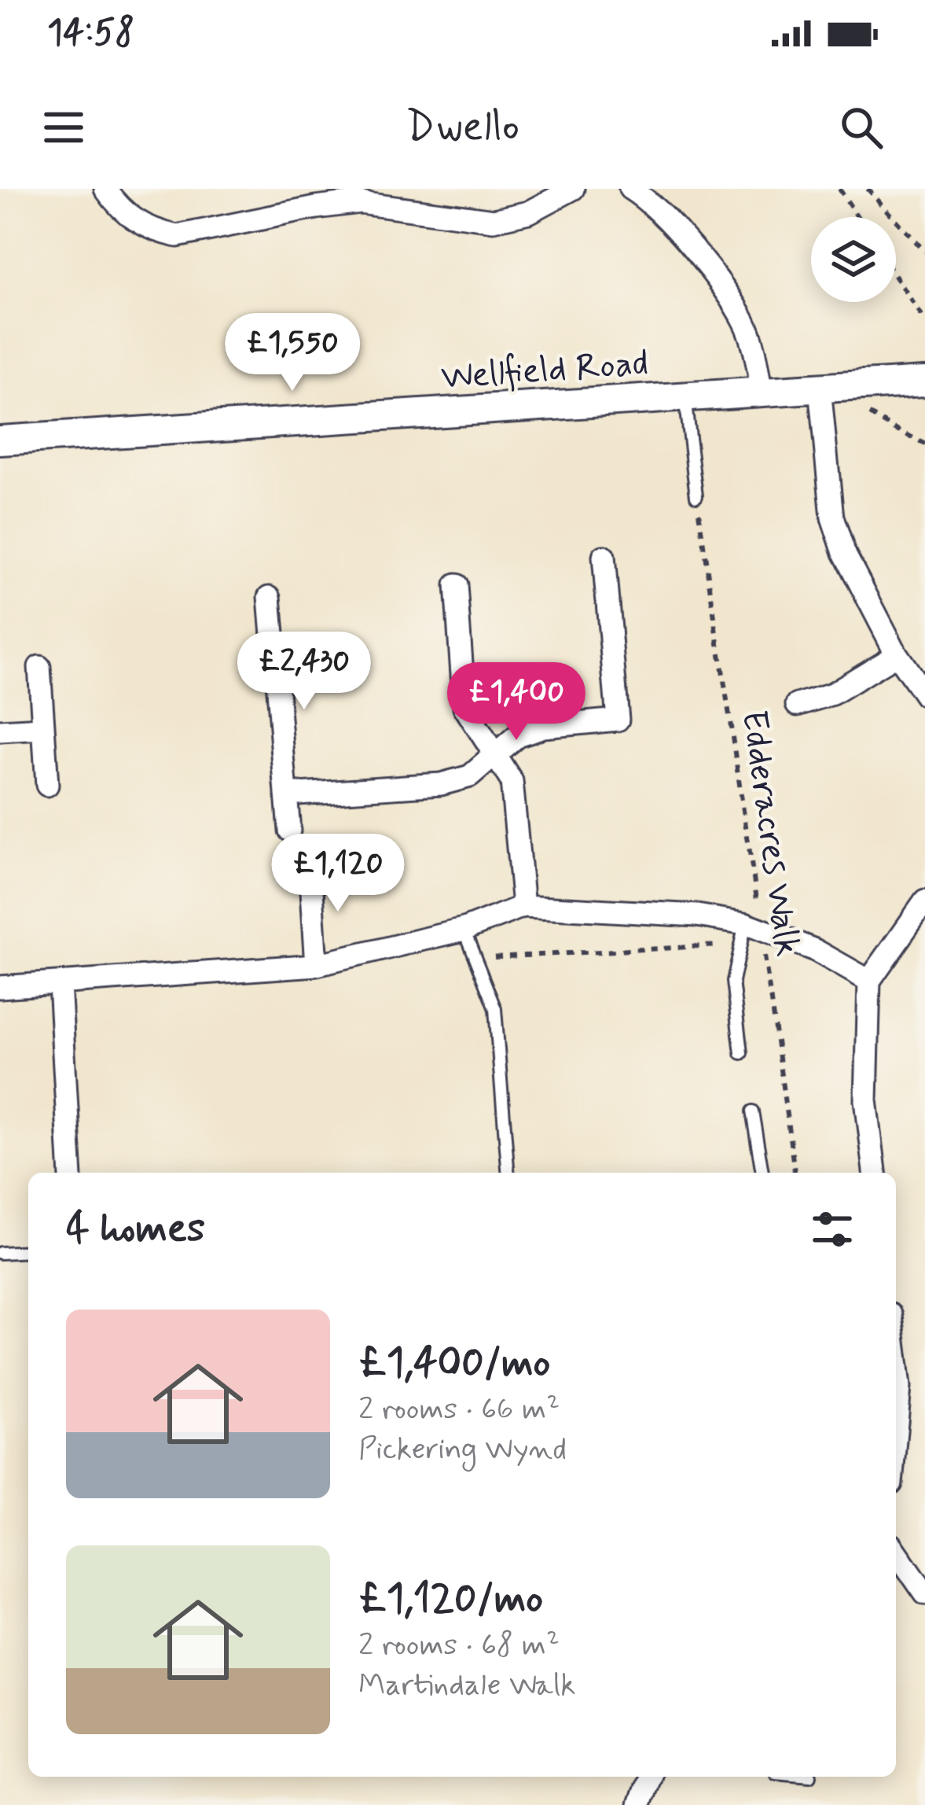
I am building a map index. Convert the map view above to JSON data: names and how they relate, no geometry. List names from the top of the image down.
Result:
{
  "streets": {
    "street": ["Wellfield Road"],
    "path": ["Edderacres Walk"]
  },
  "page": {
    "status": "14:58",
    "header": "Dwello",
    "price": [
      "£1,550",
      "£2,430",
      "£1,400",
      "£1,120"
    ],
    "heading": "4 homes",
    "list": [
      {
        "name": "£1,400/mo",
        "note": "2 rooms · 66 m² · Pickering Wynd"
      },
      {
        "name": "£1,120/mo",
        "note": "2 rooms · 68 m² · Martindale Walk"
      }
    ]
  }
}
